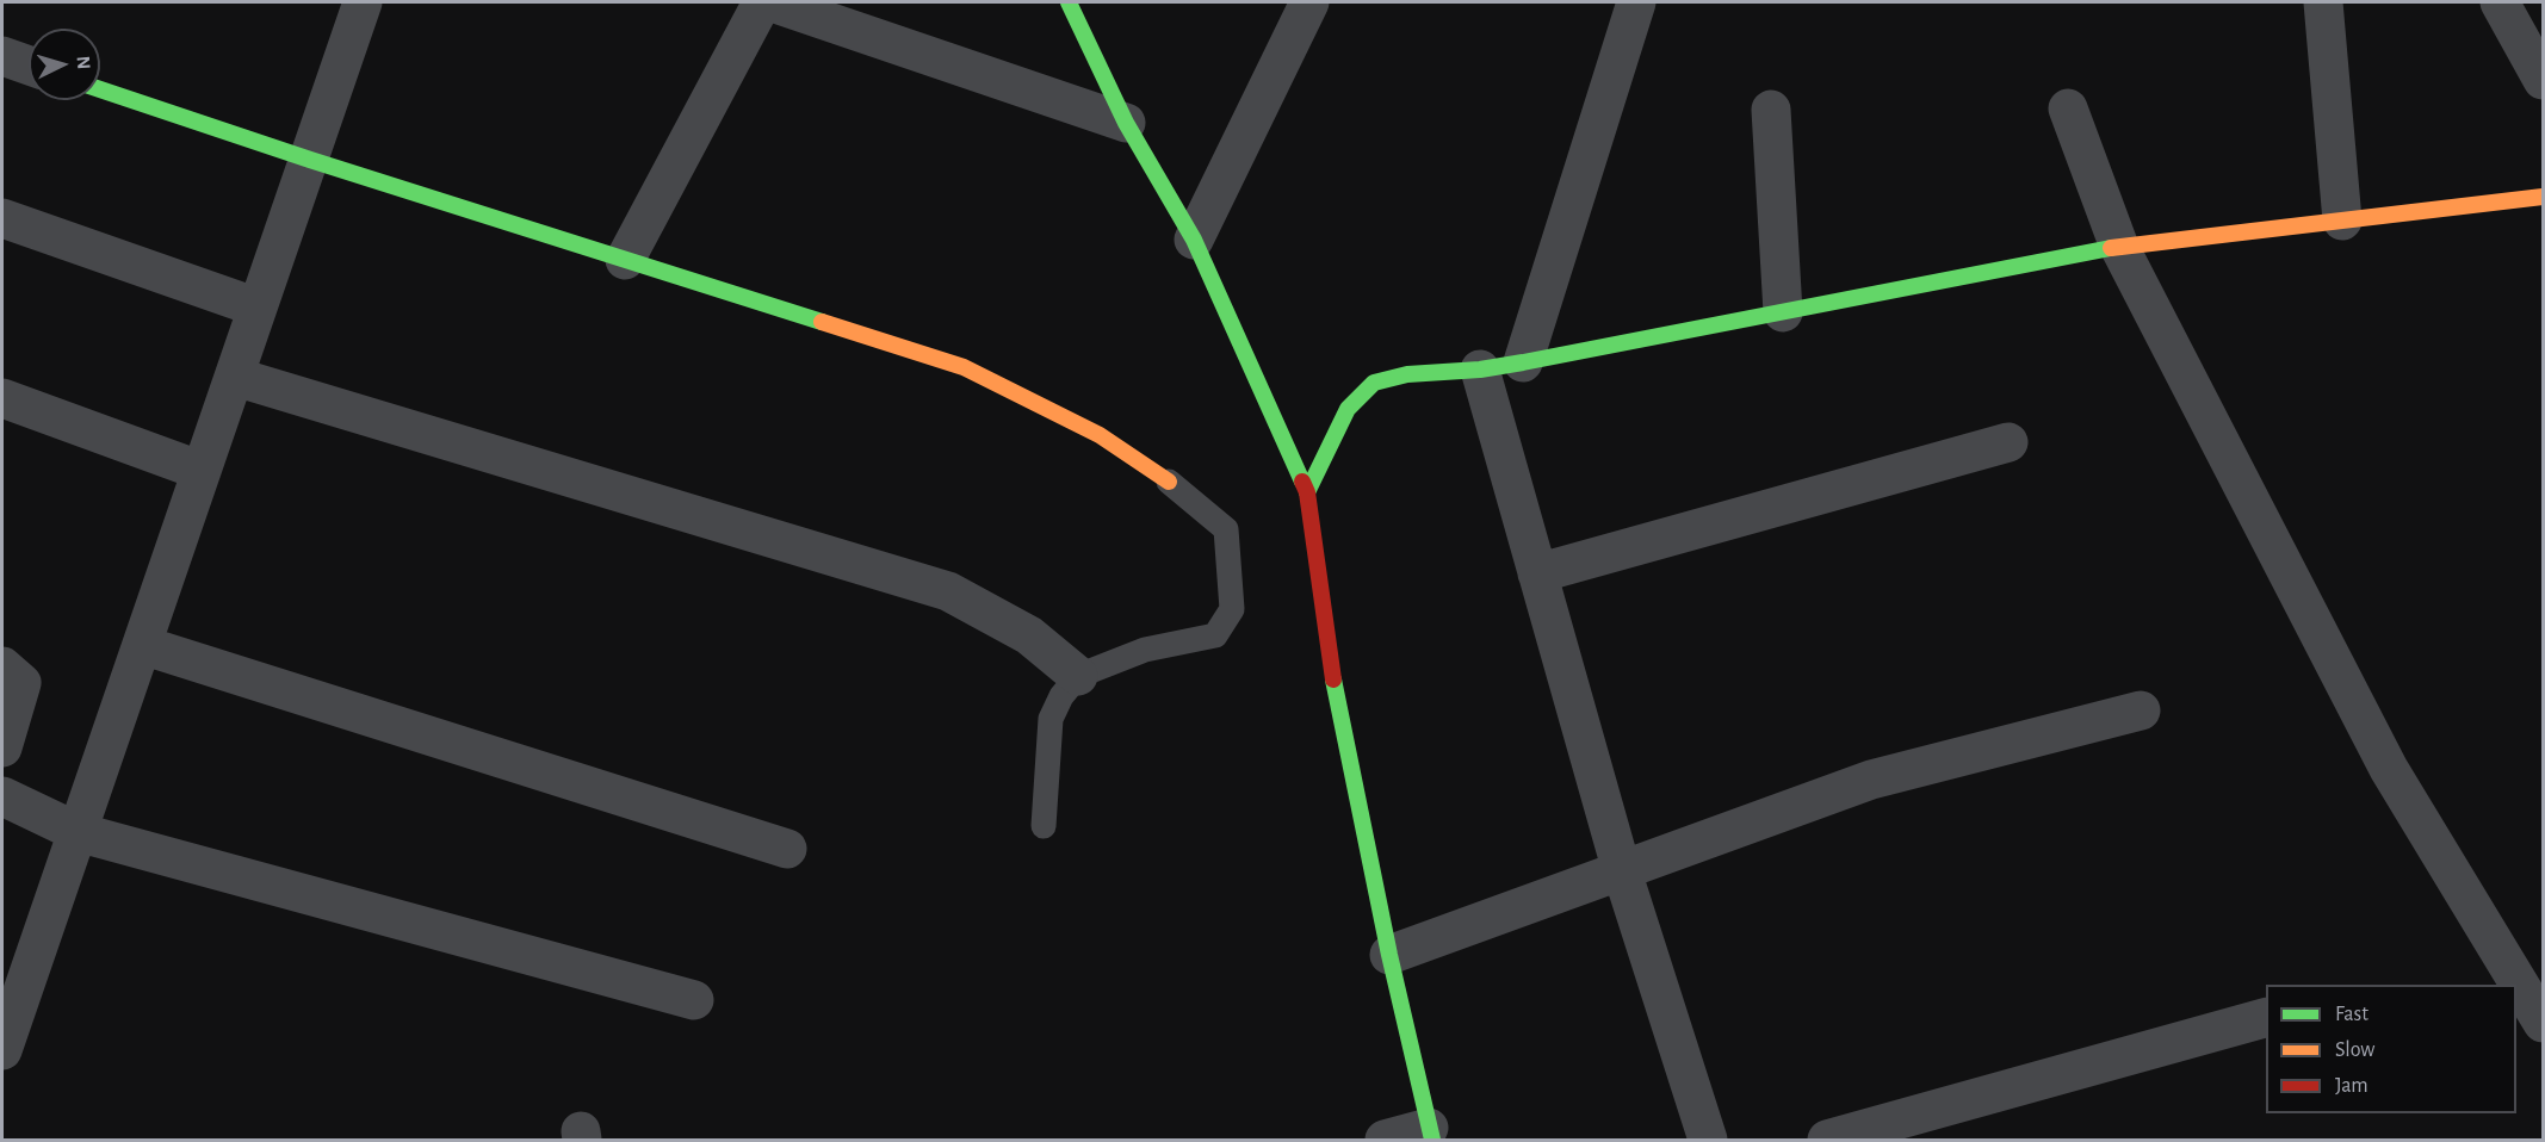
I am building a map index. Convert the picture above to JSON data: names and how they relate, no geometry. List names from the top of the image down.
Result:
{
  "legend": ["Fast", "Slow", "Jam"],
  "north": "right"
}
